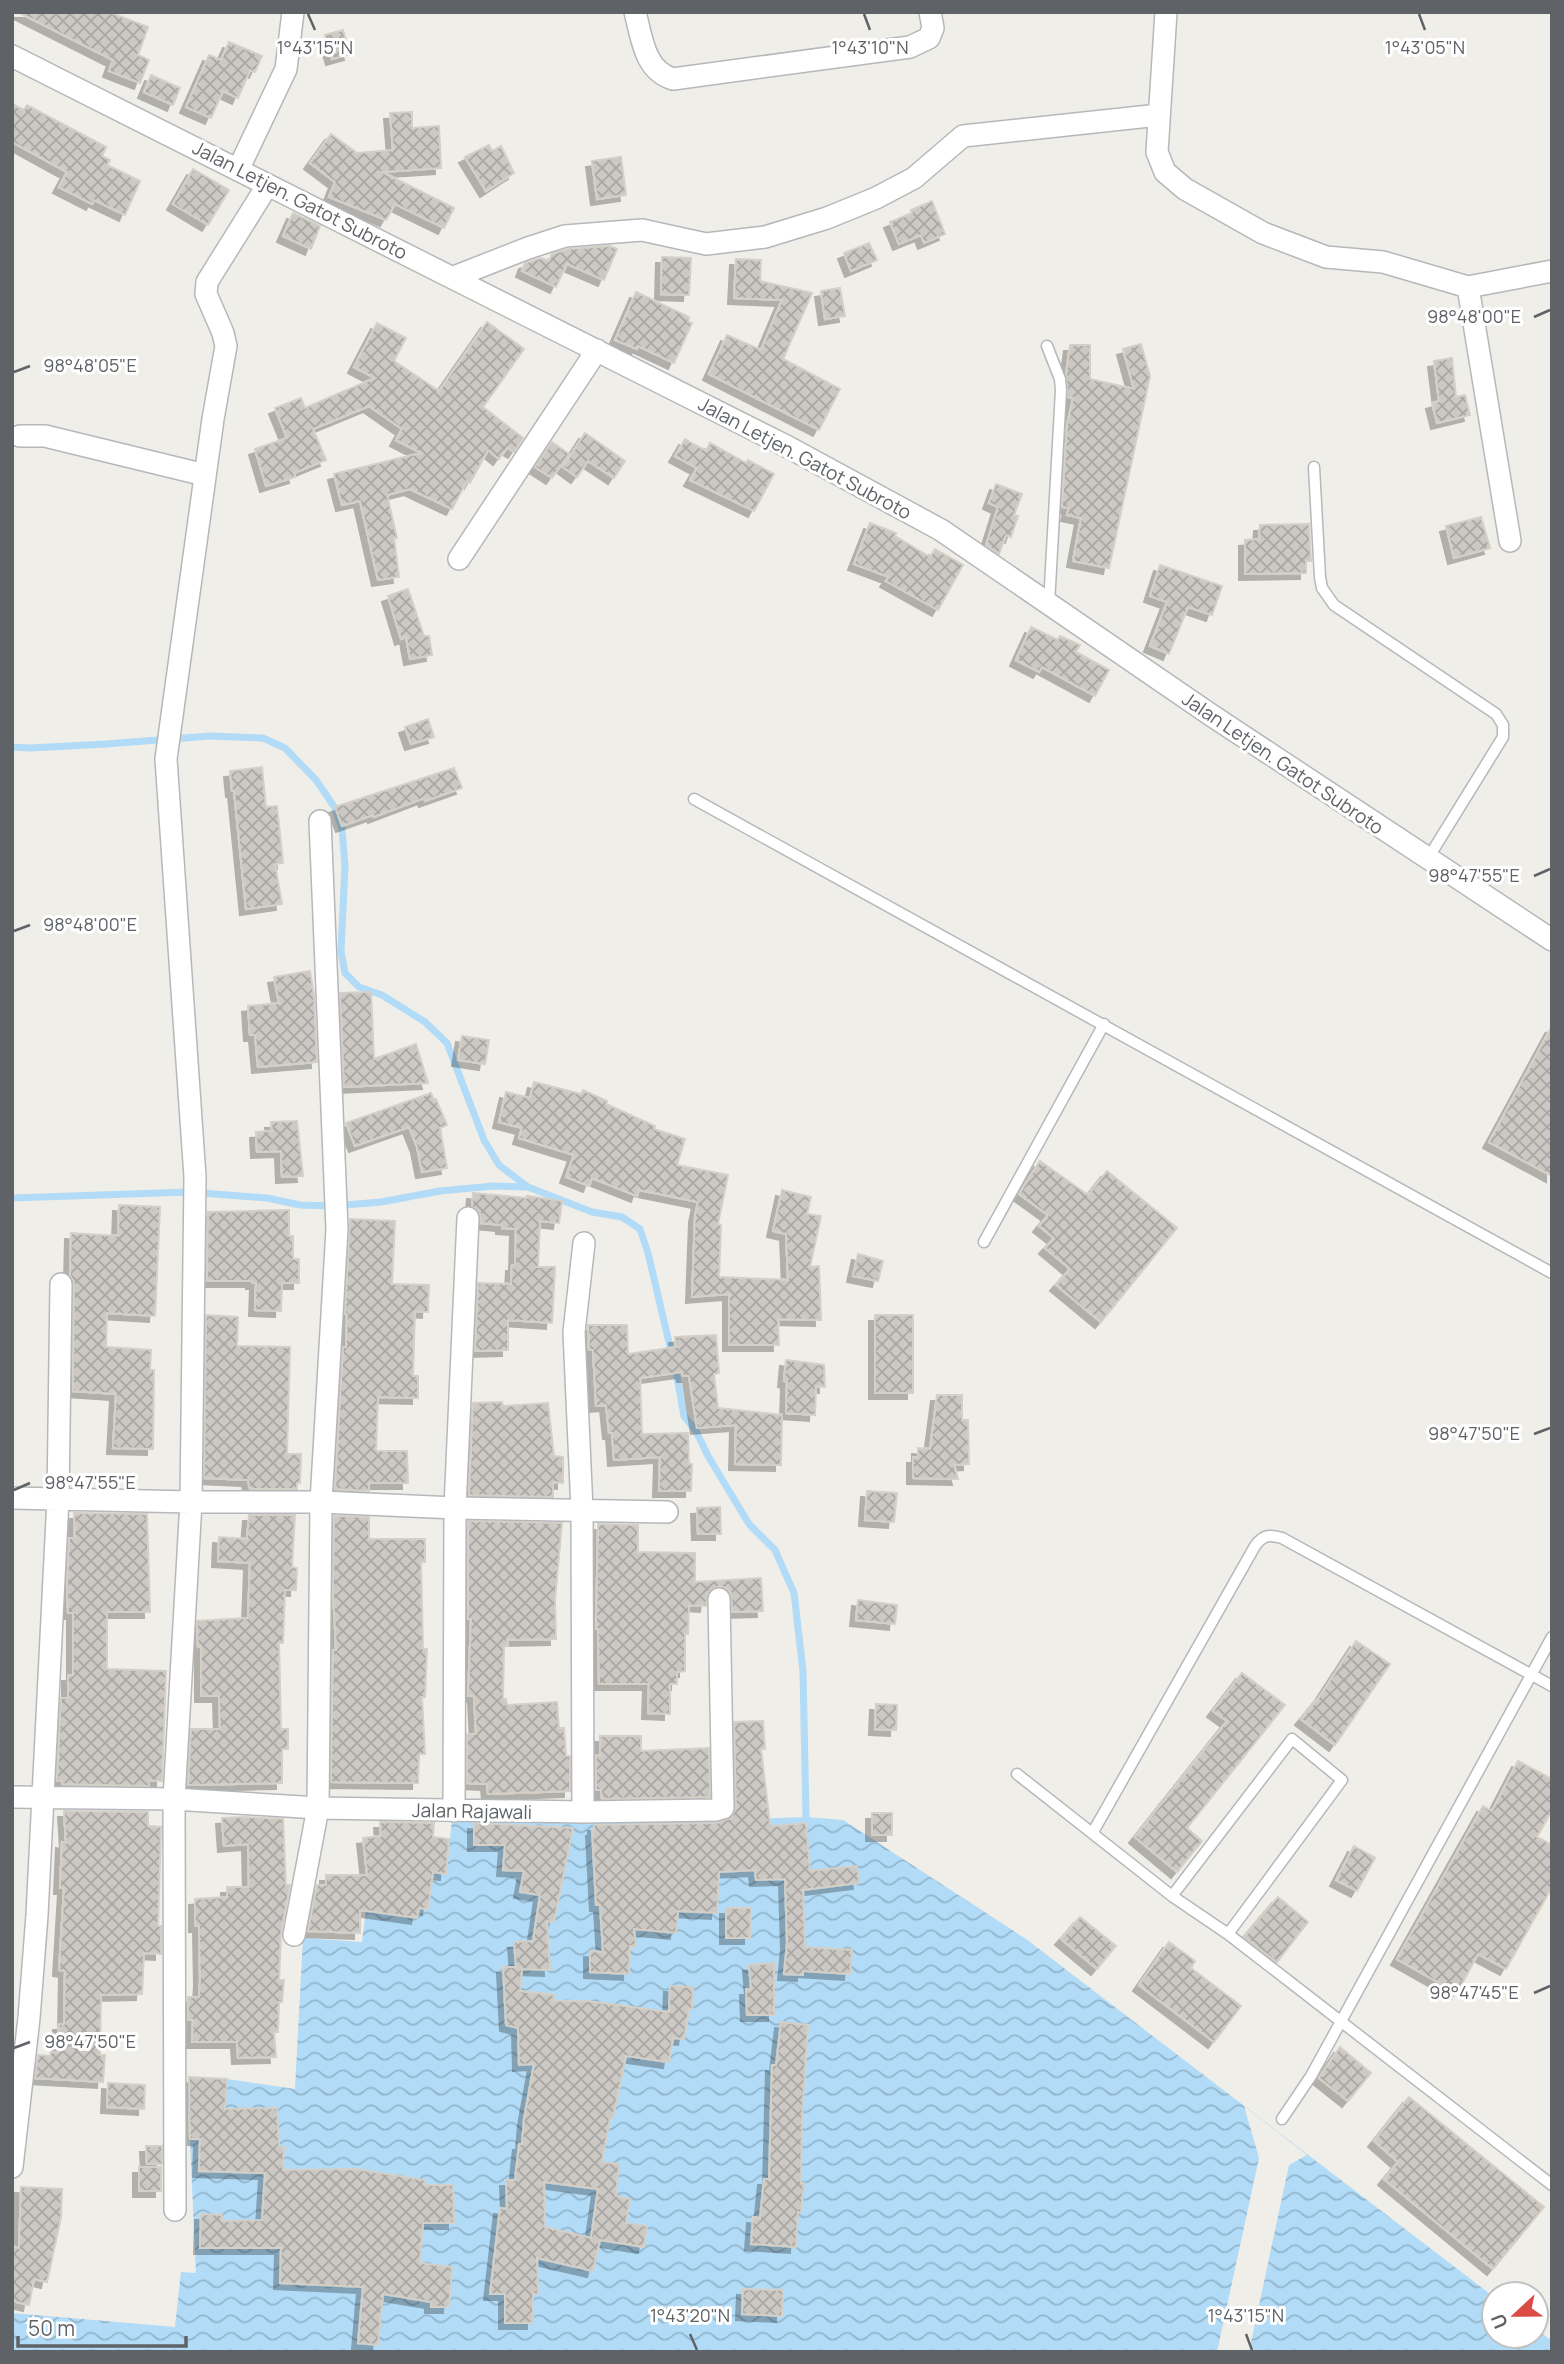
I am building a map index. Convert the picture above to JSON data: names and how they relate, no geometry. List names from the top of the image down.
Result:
{
  "streets": {
    "street": ["Jalan Letjen. Gatot Subroto", "Jalan Rajawali"]
  },
  "scale_bar": "50 m",
  "north": "left",
  "coordinates": [
    "1°43'10\"N",
    "1°43'05\"N",
    "1°43'15\"N",
    "98°48'00\"E",
    "98°48'05\"E",
    "98°47'55\"E",
    "98°47'50\"E",
    "98°47'45\"E",
    "1°43'20\"N"
  ]
}
